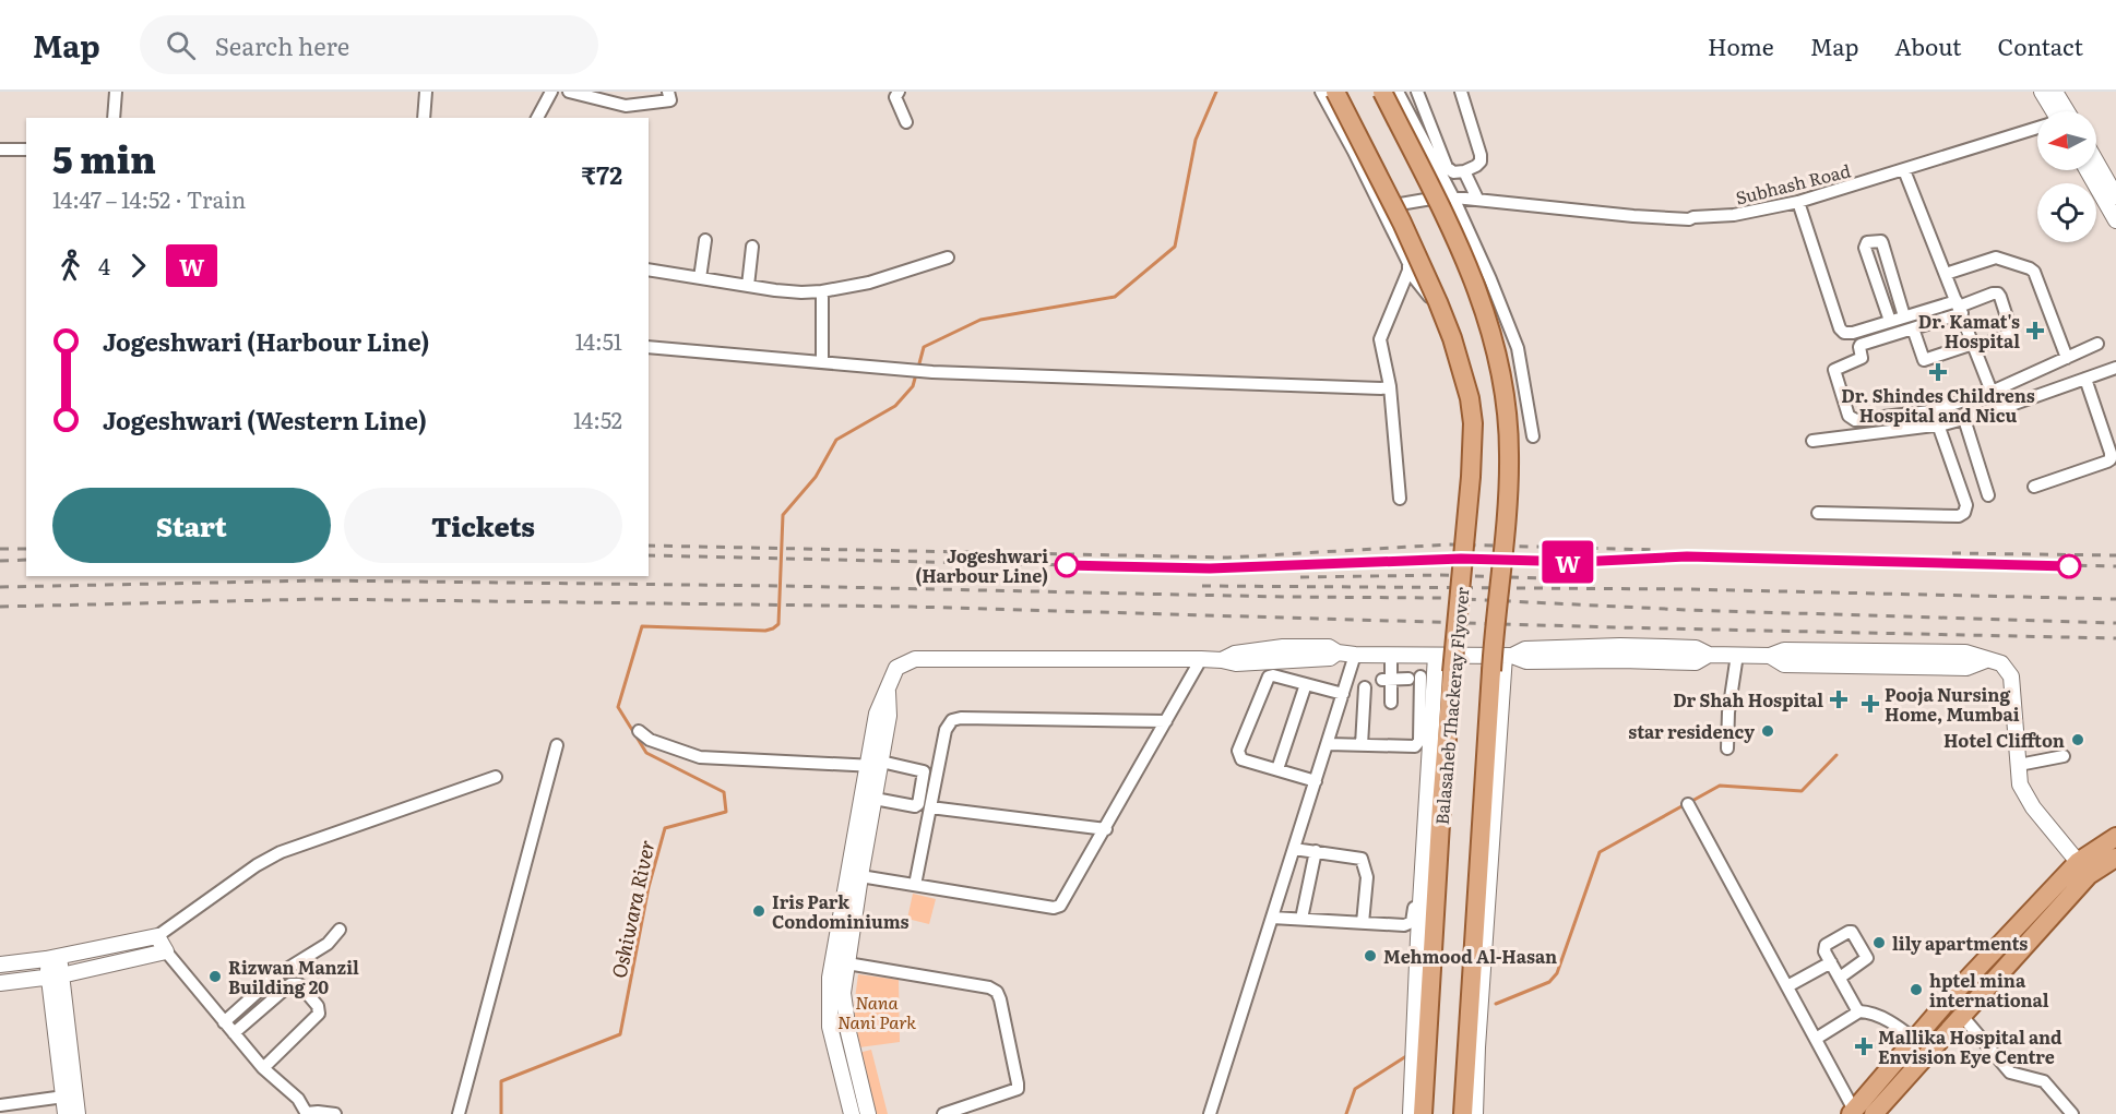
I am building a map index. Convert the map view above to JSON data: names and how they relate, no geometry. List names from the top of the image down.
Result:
{
  "streets": {
    "main road": ["Balasaheb Thackeray Flyover"],
    "street": ["Subhash Road"]
  },
  "water": ["Oshiwara River"],
  "parks": ["Nana Nani Park"],
  "places": {
    "health": [
      "Dr. Kamat's Hospital",
      "Dr. Shindes Childrens Hospital and Nicu",
      "Dr Shah Hospital",
      "Pooja Nursing Home, Mumbai",
      "Mallika Hospital and Envision Eye Centre"
    ],
    "other": [
      "Jogeshwari (Harbour Line)",
      "star residency",
      "Hotel Cliffton",
      "Iris Park Condominiums",
      "lily apartments",
      "Mehmood Al-Hasan",
      "Rizwan Manzil Building 20",
      "hptel mina international"
    ]
  },
  "north": "left",
  "page": {
    "header": "Map",
    "search": "Search here",
    "nav": [
      "Home",
      "Map",
      "About",
      "Contact"
    ],
    "on_map": "W",
    "heading": ["5 min", "14:47 – 14:52 · Train", "₹72"],
    "legs": ["4", "W"],
    "list": [
      {
        "name": "Jogeshwari (Harbour Line)",
        "value": "14:51"
      },
      {
        "name": "Jogeshwari (Western Line)",
        "value": "14:52"
      }
    ],
    "buttons": ["Start", "Tickets"]
  }
}
